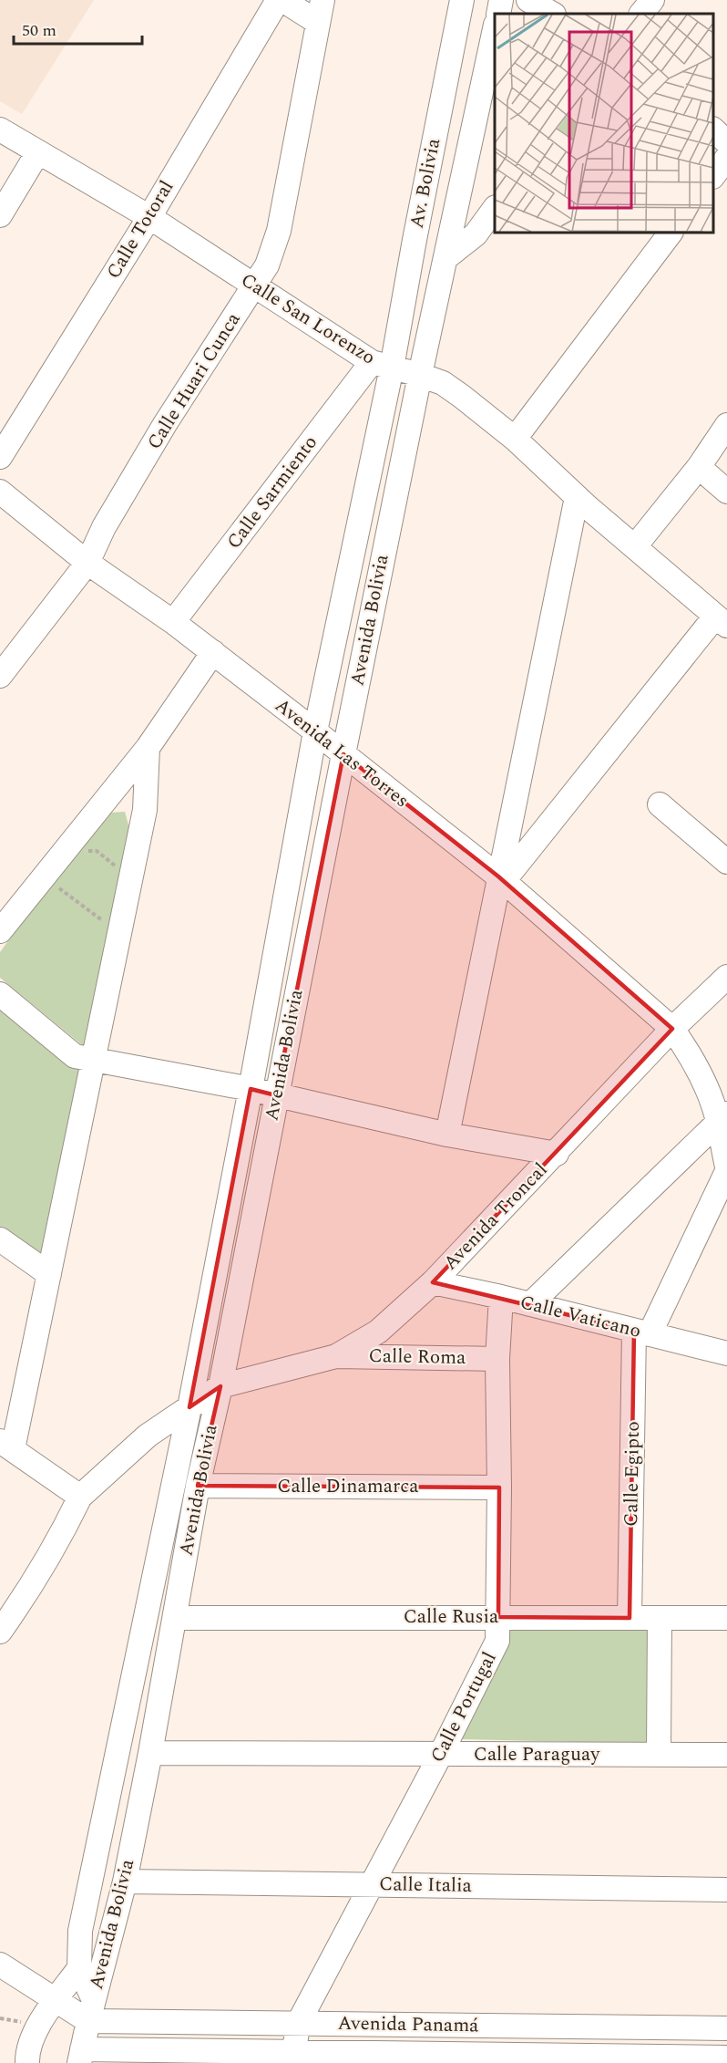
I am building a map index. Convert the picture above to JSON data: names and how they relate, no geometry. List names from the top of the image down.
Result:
{
  "streets": {
    "street": [
      "Av. Bolivia",
      "Calle Totoral",
      "Calle San Lorenzo",
      "Calle Huari Cunca",
      "Calle Sarmiento",
      "Avenida Bolivia",
      "Avenida Las Torres",
      "Avenida Troncal",
      "Calle Vaticano",
      "Calle Roma",
      "Calle Egipto",
      "Calle Dinamarca",
      "Calle Rusia",
      "Calle Portugal",
      "Calle Paraguay",
      "Calle Italia",
      "Avenida Panamá"
    ]
  },
  "crossings": [
    ["Av. Bolivia", "Calle San Lorenzo"],
    ["Av. Bolivia", "Calle Sarmiento"],
    ["Av. Bolivia", "Avenida Bolivia"],
    ["Calle Totoral", "Calle San Lorenzo"],
    ["Calle San Lorenzo", "Calle Huari Cunca"],
    ["Calle San Lorenzo", "Calle Sarmiento"],
    ["Calle San Lorenzo", "Avenida Bolivia"],
    ["Calle Huari Cunca", "Avenida Las Torres"],
    ["Calle Sarmiento", "Avenida Bolivia"],
    ["Calle Sarmiento", "Avenida Las Torres"],
    ["Avenida Bolivia", "Avenida Las Torres"],
    ["Avenida Bolivia", "Avenida Troncal"],
    ["Avenida Bolivia", "Calle Dinamarca"],
    ["Avenida Bolivia", "Calle Rusia"],
    ["Avenida Bolivia", "Calle Paraguay"],
    ["Avenida Bolivia", "Calle Italia"],
    ["Avenida Bolivia", "Avenida Panamá"],
    ["Avenida Las Torres", "Avenida Troncal"],
    ["Avenida Troncal", "Calle Vaticano"],
    ["Avenida Troncal", "Calle Roma"],
    ["Calle Vaticano", "Calle Egipto"],
    ["Calle Vaticano", "Calle Portugal"],
    ["Calle Roma", "Calle Portugal"],
    ["Calle Egipto", "Calle Rusia"],
    ["Calle Dinamarca", "Calle Portugal"],
    ["Calle Rusia", "Calle Portugal"],
    ["Calle Portugal", "Calle Paraguay"],
    ["Calle Portugal", "Calle Italia"],
    ["Calle Portugal", "Avenida Panamá"]
  ],
  "scale_bar": "50 m"
}
